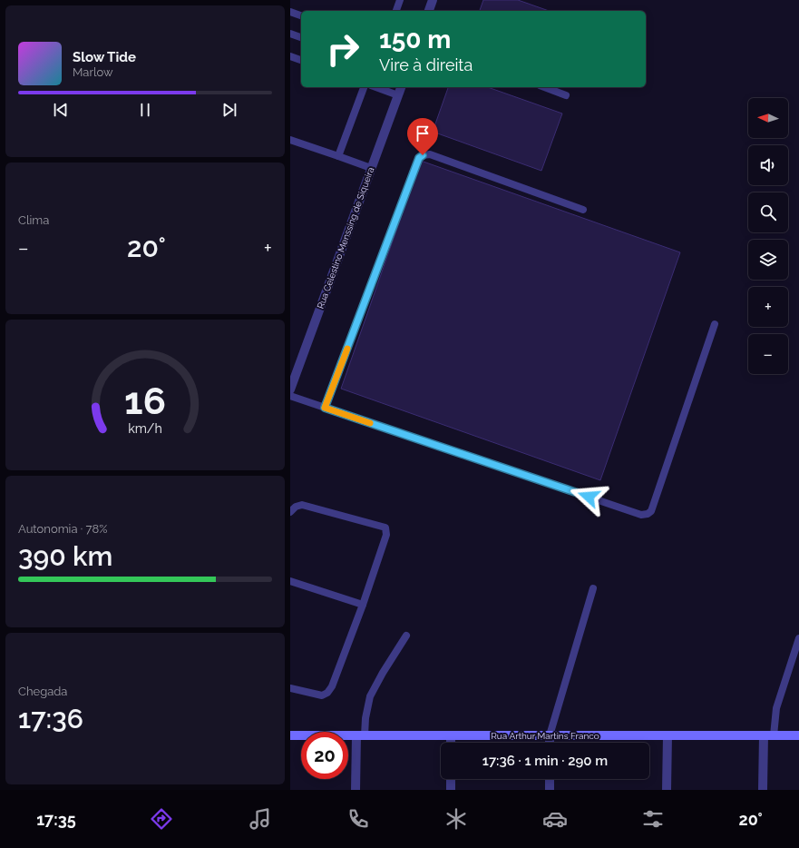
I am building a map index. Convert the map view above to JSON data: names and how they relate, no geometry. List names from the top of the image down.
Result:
{
  "streets": {
    "main road": ["Rua Arthur Martins Franco"],
    "street": ["Rua Celestino Menssing de Siqueira"]
  },
  "north": "left",
  "page": {
    "turn": ["150 m", "Vire à direita"],
    "song": ["Slow Tide", "Marlow"],
    "map_buttons": ["+", "−"],
    "tile": [
      "Clima",
      ["Autonomia · 78%", "390 km"],
      ["Chegada", "17:36"]
    ],
    "heat": ["−", "20°", "+"],
    "limit": "20",
    "trip": "17:36 · 1 min · 290 m",
    "tabs": ["17:35", "20°"],
    "gauge": ["16", "km/h"]
  }
}
